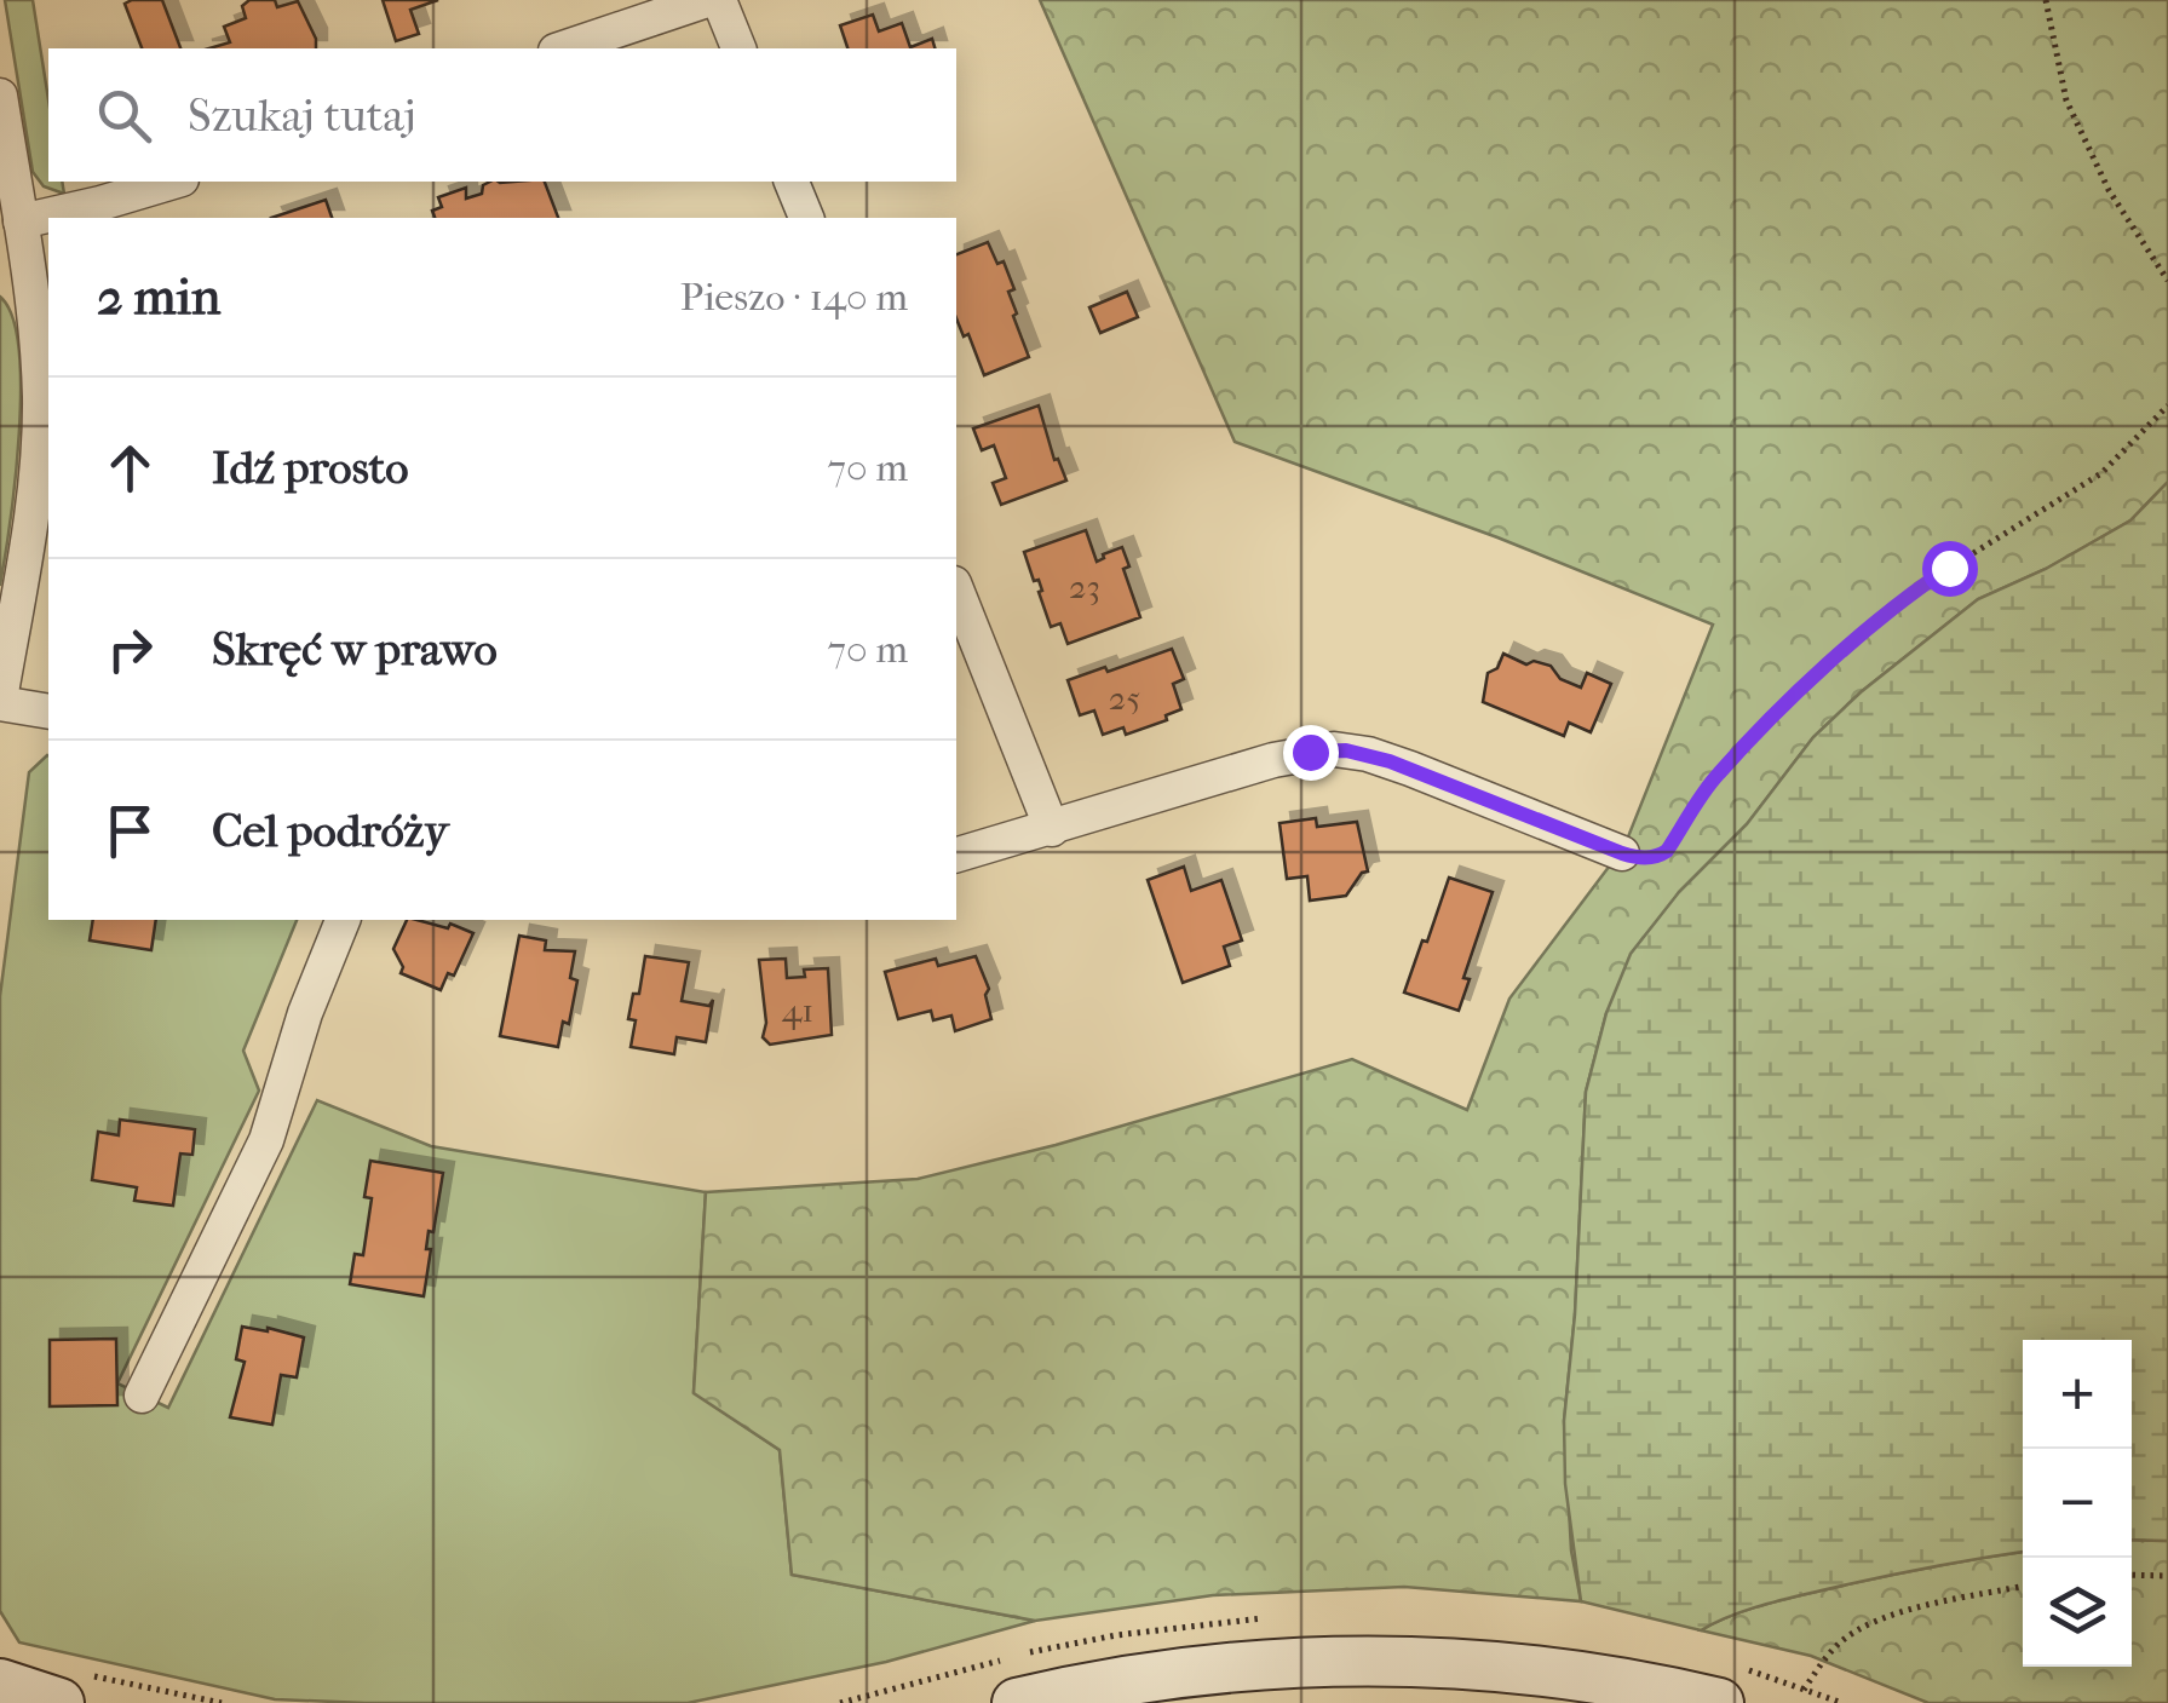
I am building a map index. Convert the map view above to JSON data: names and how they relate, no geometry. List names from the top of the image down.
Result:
{
  "house_numbers": ["23", "25", "41"],
  "page": {
    "search": "Szukaj tutaj",
    "heading": ["2 min", "Pieszo · 140 m"],
    "list": [
      ["Idź prosto", "70 m"],
      ["Skręć w prawo", "70 m"],
      "Cel podróży"
    ],
    "map_buttons": ["+", "−"]
  }
}
